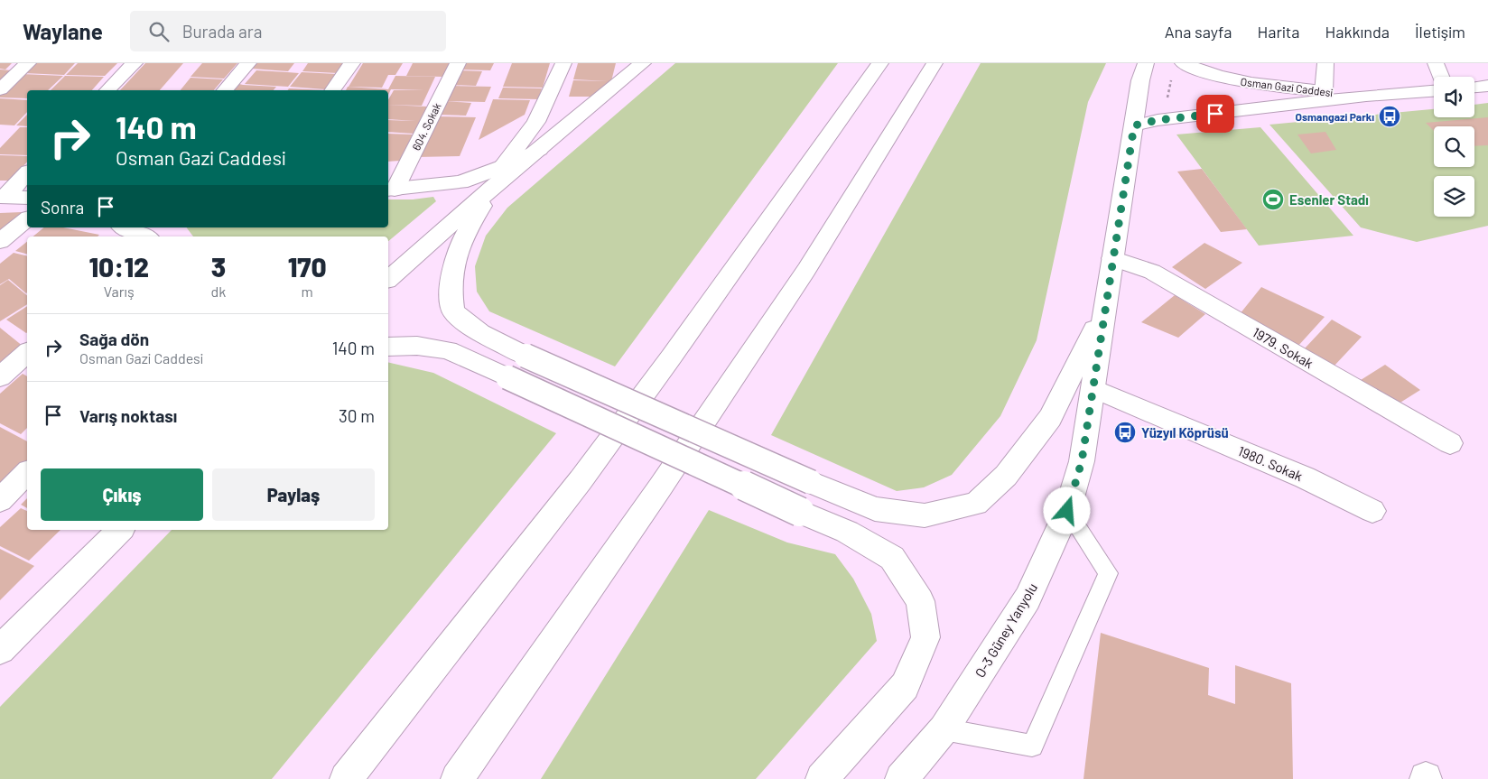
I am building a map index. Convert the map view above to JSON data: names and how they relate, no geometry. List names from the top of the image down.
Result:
{
  "streets": {
    "main road": [
      "Osman Gazi Caddesi",
      "604. Sokak",
      "1979. Sokak",
      "1980. Sokak",
      "O-3 Güney Yanyolu"
    ]
  },
  "crossings": [
    ["Osman Gazi Caddesi", "O-3 Güney Yanyolu"],
    ["1979. Sokak", "O-3 Güney Yanyolu"],
    ["1980. Sokak", "O-3 Güney Yanyolu"]
  ],
  "places": {
    "bus stop": ["Osmangazi Parkı", "Yüzyıl Köprüsü"],
    "sports": ["Esenler Stadı"]
  },
  "page": {
    "header": "Waylane",
    "search": "Burada ara",
    "nav": [
      "Ana sayfa",
      "Harita",
      "Hakkında",
      "İletişim"
    ],
    "turn": ["140 m", "Osman Gazi Caddesi"],
    "then": "Sonra",
    "eta": [
      "10:12",
      "Varış",
      "3",
      "dk",
      "170",
      "m"
    ],
    "list": [
      {
        "name": "Sağa dön",
        "note": "Osman Gazi Caddesi",
        "value": "140 m"
      },
      {
        "name": "Varış noktası",
        "value": "30 m"
      }
    ],
    "buttons": ["Çıkış", "Paylaş"]
  }
}
